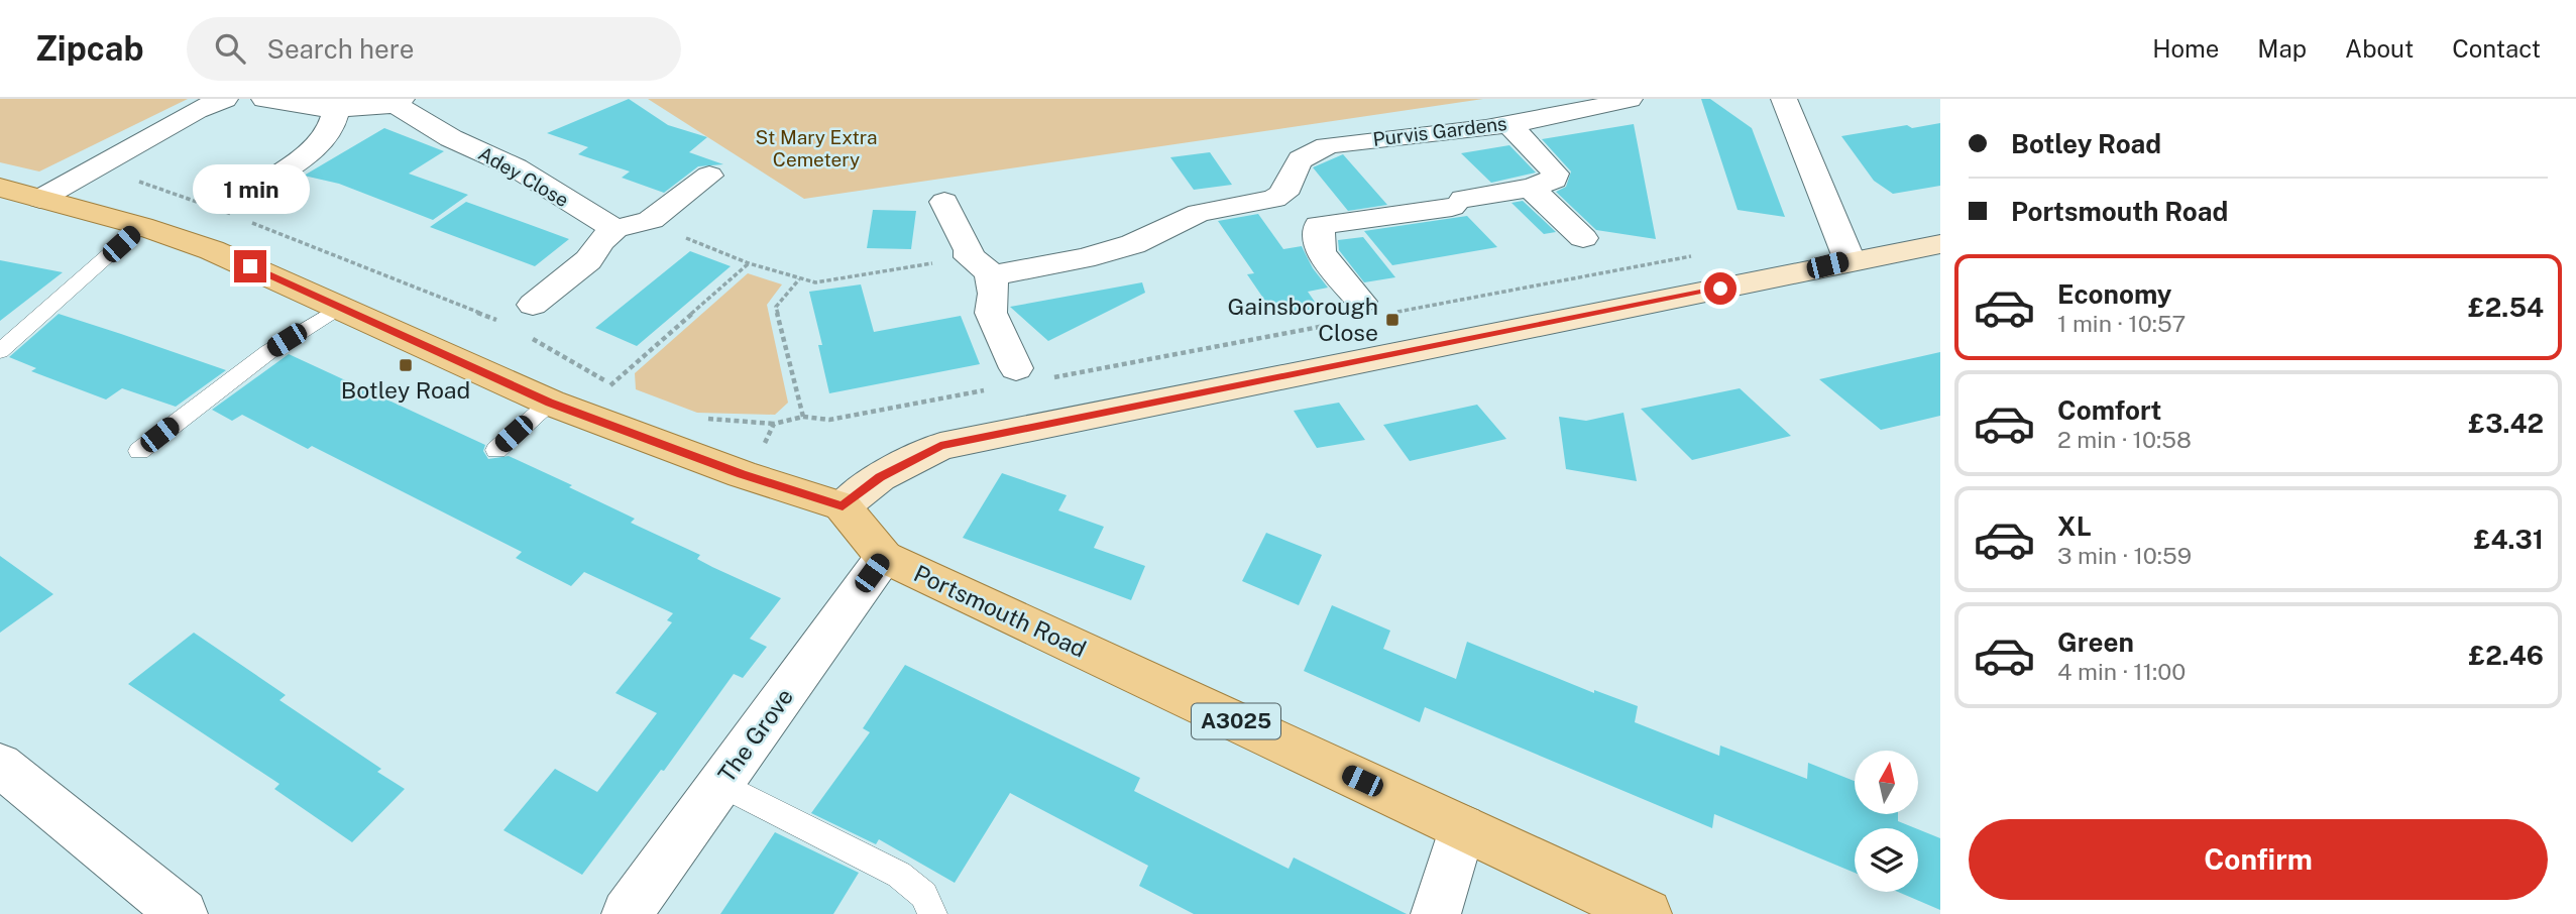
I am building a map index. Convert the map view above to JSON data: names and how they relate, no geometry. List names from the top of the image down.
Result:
{
  "streets": {
    "main road": ["Portsmouth Road", "A3025"],
    "street": ["Purvis Gardens", "Adey Close", "The Grove"]
  },
  "crossings": [
    ["Portsmouth Road", "The Grove"]
  ],
  "parks": ["St Mary Extra Cemetery"],
  "places": {
    "transit": ["Gainsborough Close", "Botley Road"]
  },
  "north": "top",
  "page": {
    "header": "Zipcab",
    "search": "Search here",
    "nav": [
      "Home",
      "Map",
      "About",
      "Contact"
    ],
    "banner": ["Botley Road", "Portsmouth Road"],
    "bubble": "1 min",
    "list": [
      {
        "name": "Economy",
        "note": "1 min · 10:57",
        "value": "£2.54"
      },
      {
        "name": "Comfort",
        "note": "2 min · 10:58",
        "value": "£3.42"
      },
      {
        "name": "XL",
        "note": "3 min · 10:59",
        "value": "£4.31"
      },
      {
        "name": "Green",
        "note": "4 min · 11:00",
        "value": "£2.46"
      }
    ],
    "buttons": "Confirm"
  }
}
